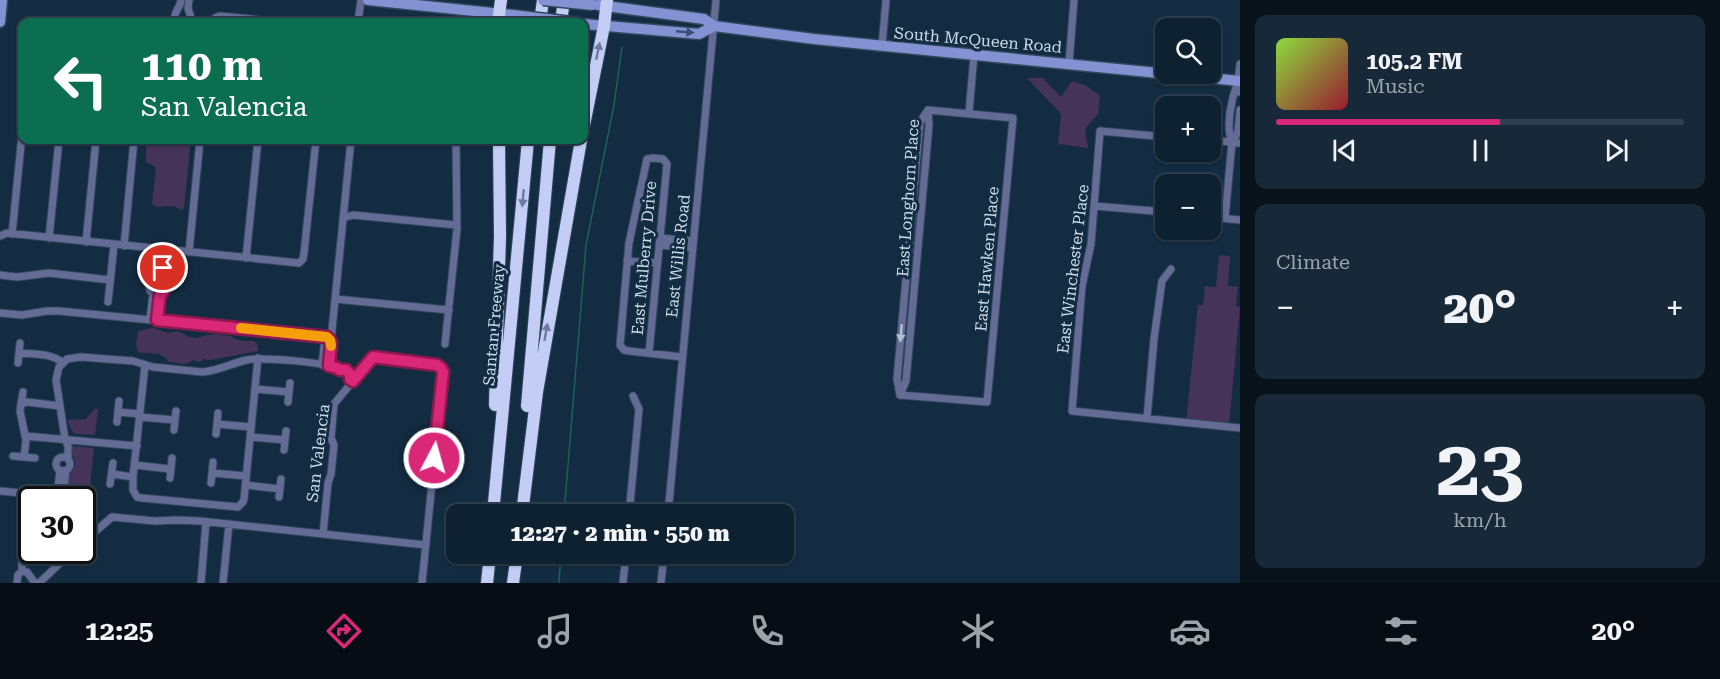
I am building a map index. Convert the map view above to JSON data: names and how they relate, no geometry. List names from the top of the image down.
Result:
{
  "streets": {
    "highway": ["Santan Freeway"],
    "main road": ["South McQueen Road"],
    "street": [
      "East Longhorn Place",
      "East Willis Road",
      "East Mulberry Drive",
      "East Hawken Place",
      "East Winchester Place",
      "San Valencia"
    ]
  },
  "crossings": [
    ["South McQueen Road", "East Willis Road"],
    ["East Longhorn Place", "East Hawken Place"]
  ],
  "page": {
    "map_buttons": ["+", "−"],
    "turn": ["110 m", "San Valencia"],
    "song": ["105.2 FM", "Music"],
    "tile": [
      "Climate",
      ["23", "km/h"]
    ],
    "heat": ["−", "20°", "+"],
    "limit": "30",
    "trip": "12:27 · 2 min · 550 m",
    "tabs": ["12:25", "20°"]
  }
}
